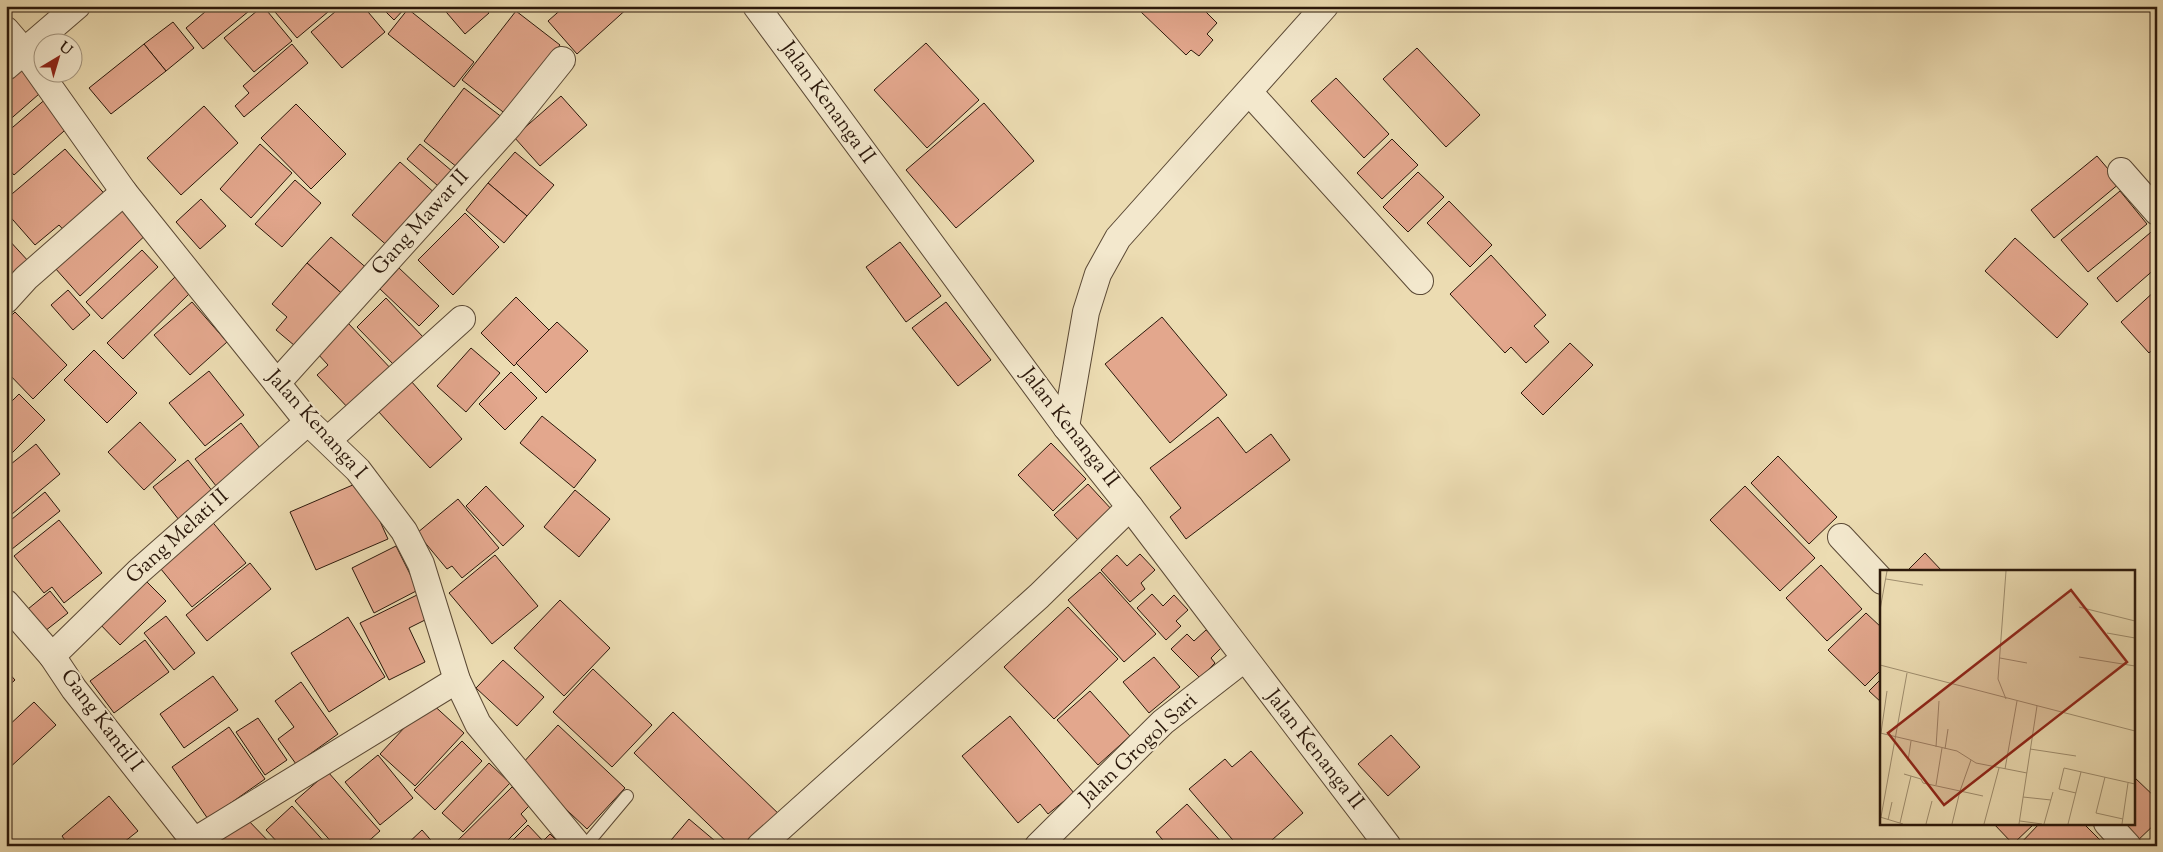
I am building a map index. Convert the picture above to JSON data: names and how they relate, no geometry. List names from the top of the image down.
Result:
{
  "streets": {
    "street": [
      "Jalan Kenanga II",
      "Gang Mawar II",
      "Jalan Kenanga I",
      "Gang Melati II",
      "Gang Kantil I",
      "Jalan Grogol Sari"
    ]
  },
  "crossings": [
    ["Jalan Kenanga II", "Jalan Grogol Sari"],
    ["Gang Mawar II", "Jalan Kenanga I"],
    ["Jalan Kenanga I", "Gang Melati II"],
    ["Gang Melati II", "Gang Kantil I"]
  ],
  "north": "top right"
}
